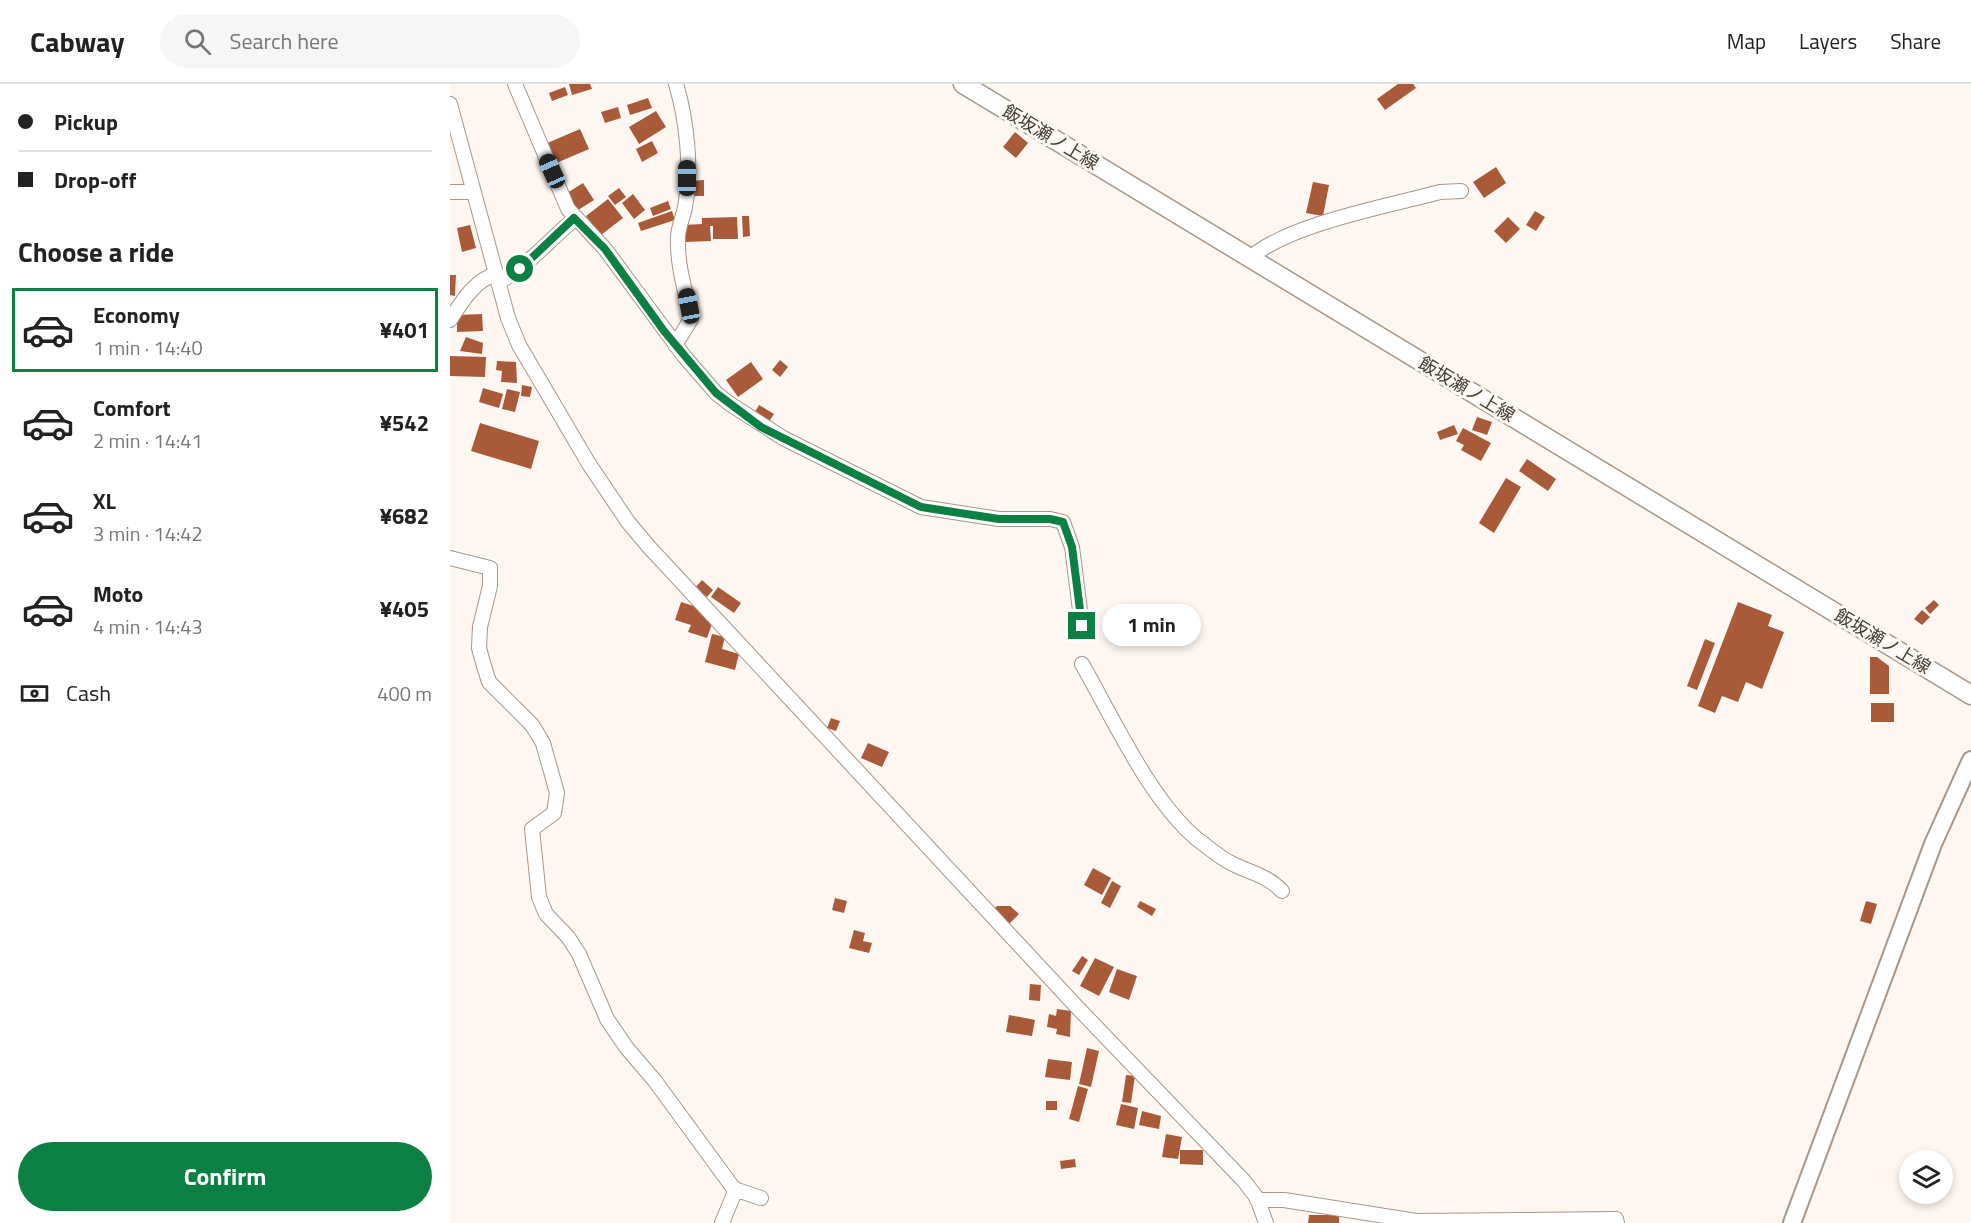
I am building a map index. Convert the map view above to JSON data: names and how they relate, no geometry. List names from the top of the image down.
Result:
{
  "streets": {
    "main road": ["飯坂瀬ノ上線"]
  },
  "page": {
    "header": "Cabway",
    "search": "Search here",
    "nav": ["Map", "Layers", "Share"],
    "banner": ["Pickup", "Drop-off"],
    "heading": "Choose a ride",
    "list": [
      {
        "name": "Economy",
        "note": "1 min · 14:40",
        "value": "¥401"
      },
      {
        "name": "Comfort",
        "note": "2 min · 14:41",
        "value": "¥542"
      },
      {
        "name": "XL",
        "note": "3 min · 14:42",
        "value": "¥682"
      },
      {
        "name": "Moto",
        "note": "4 min · 14:43",
        "value": "¥405"
      }
    ],
    "bubble": "1 min",
    "pay": ["Cash", "400 m"],
    "buttons": "Confirm"
  }
}
